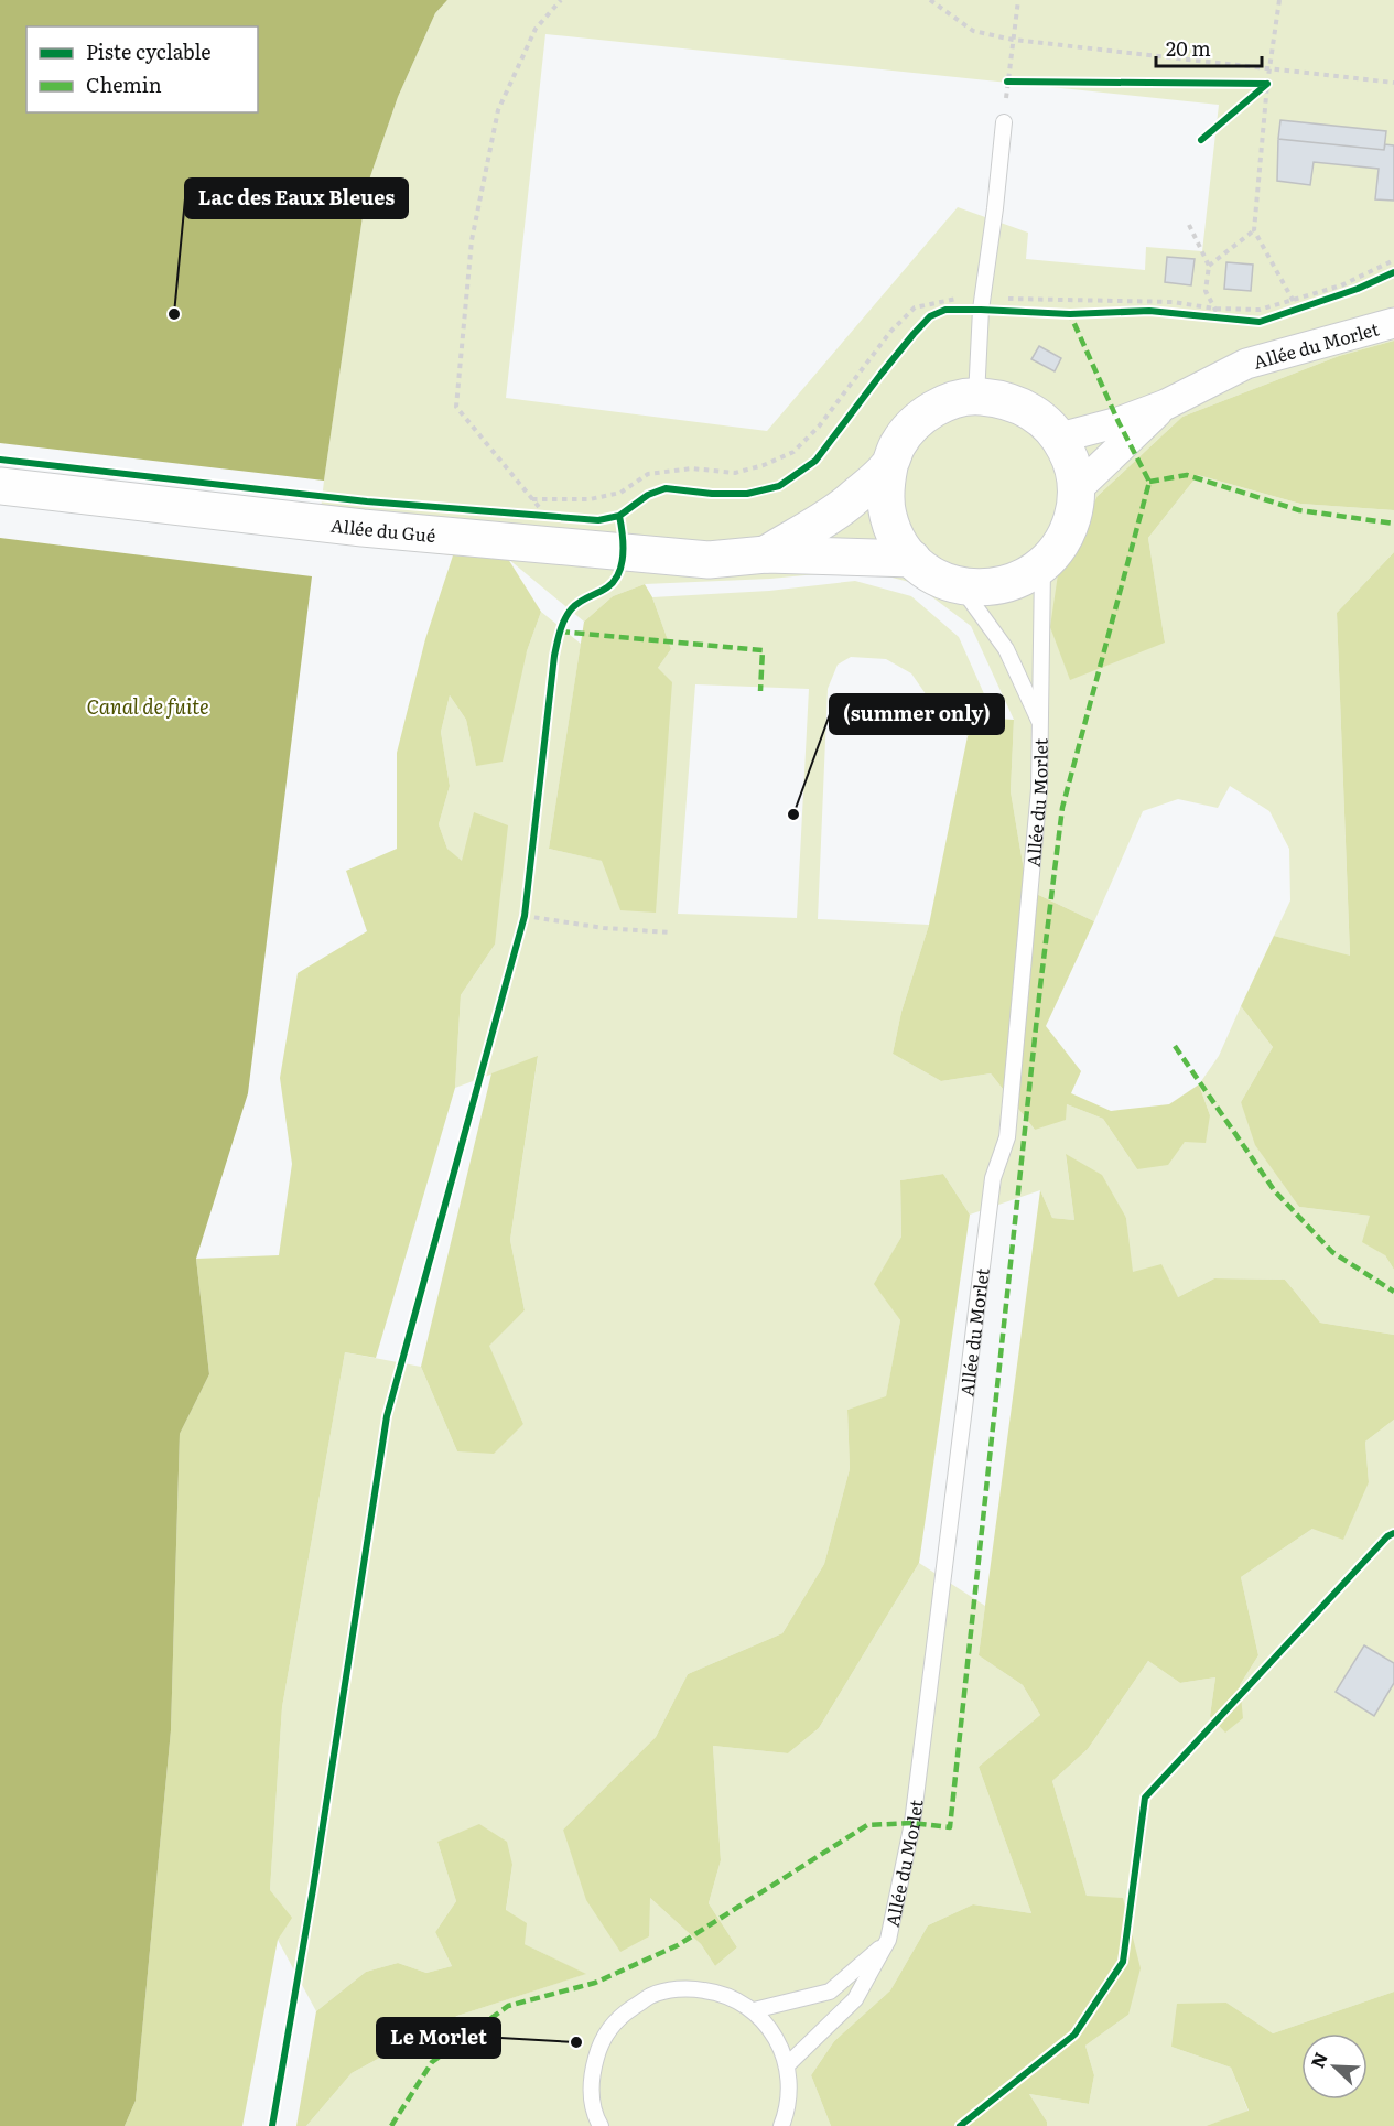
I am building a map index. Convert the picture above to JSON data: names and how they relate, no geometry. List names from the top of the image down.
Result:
{
  "streets": {
    "street": ["Allée du Morlet", "Allée du Gué"]
  },
  "crossings": [
    ["Allée du Morlet", "Allée du Gué"]
  ],
  "water": ["Canal de fuite"],
  "places": ["Lac des Eaux Bleues", "(summer only)", "Le Morlet"],
  "legend": ["Piste cyclable", "Chemin"],
  "scale_bar": "20 m",
  "north": "top left"
}
